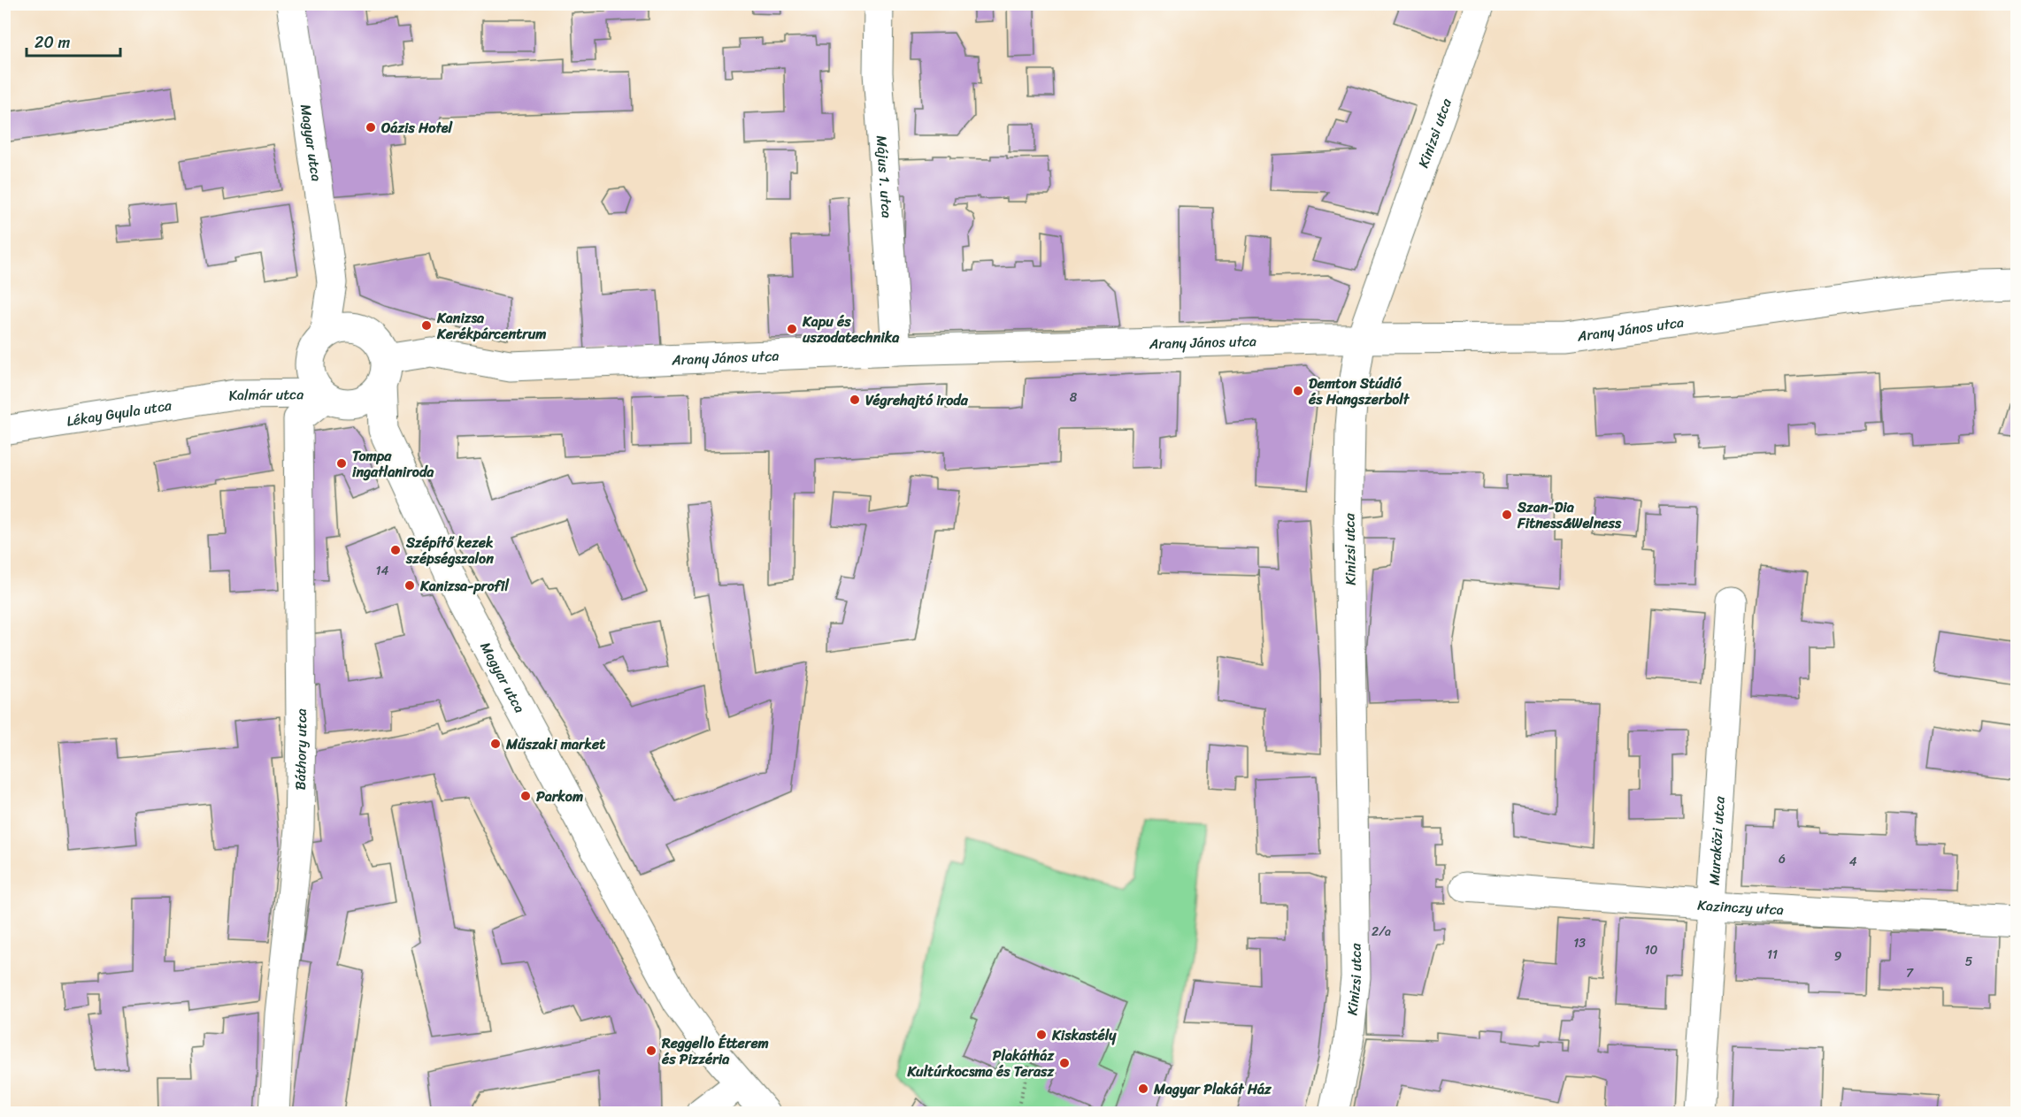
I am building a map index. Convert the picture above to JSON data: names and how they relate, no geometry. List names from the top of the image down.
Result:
{
  "streets": {
    "street": [
      "Kinizsi utca",
      "Magyar utca",
      "Május 1. utca",
      "Arany János utca",
      "Kalmár utca",
      "Lékay Gyula utca",
      "Báthory utca",
      "Muraközi utca",
      "Kazinczy utca"
    ]
  },
  "crossings": [
    ["Kinizsi utca", "Arany János utca"],
    ["Magyar utca", "Arany János utca"],
    ["Magyar utca", "Kalmár utca"],
    ["Magyar utca", "Báthory utca"],
    ["Május 1. utca", "Arany János utca"],
    ["Arany János utca", "Kalmár utca"],
    ["Arany János utca", "Báthory utca"],
    ["Kalmár utca", "Lékay Gyula utca"],
    ["Kalmár utca", "Báthory utca"],
    ["Muraközi utca", "Kazinczy utca"]
  ],
  "places": [
    "Oázis Hotel",
    "Kanizsa Kerékpárcentrum",
    "Kapu és uszodatechnika",
    "Demton Stúdió és Hangszerbolt",
    "Végrehajtó iroda",
    "Tompa ingatlaniroda",
    "Szan-Dia Fitness&Welness",
    "Szépítő kezek szépségszalon",
    "Kanizsa-profil",
    "Műszaki market",
    "Parkom",
    "Kiskastély",
    "Reggello Étterem és Pizzéria",
    "Plakátház Kultúrkocsma és Terasz",
    "Magyar Plakát Ház"
  ],
  "house_numbers": [
    "8",
    "14",
    "6",
    "4",
    "2/a",
    "13",
    "10",
    "11",
    "9",
    "5",
    "7"
  ],
  "scale_bar": "20 m"
}
